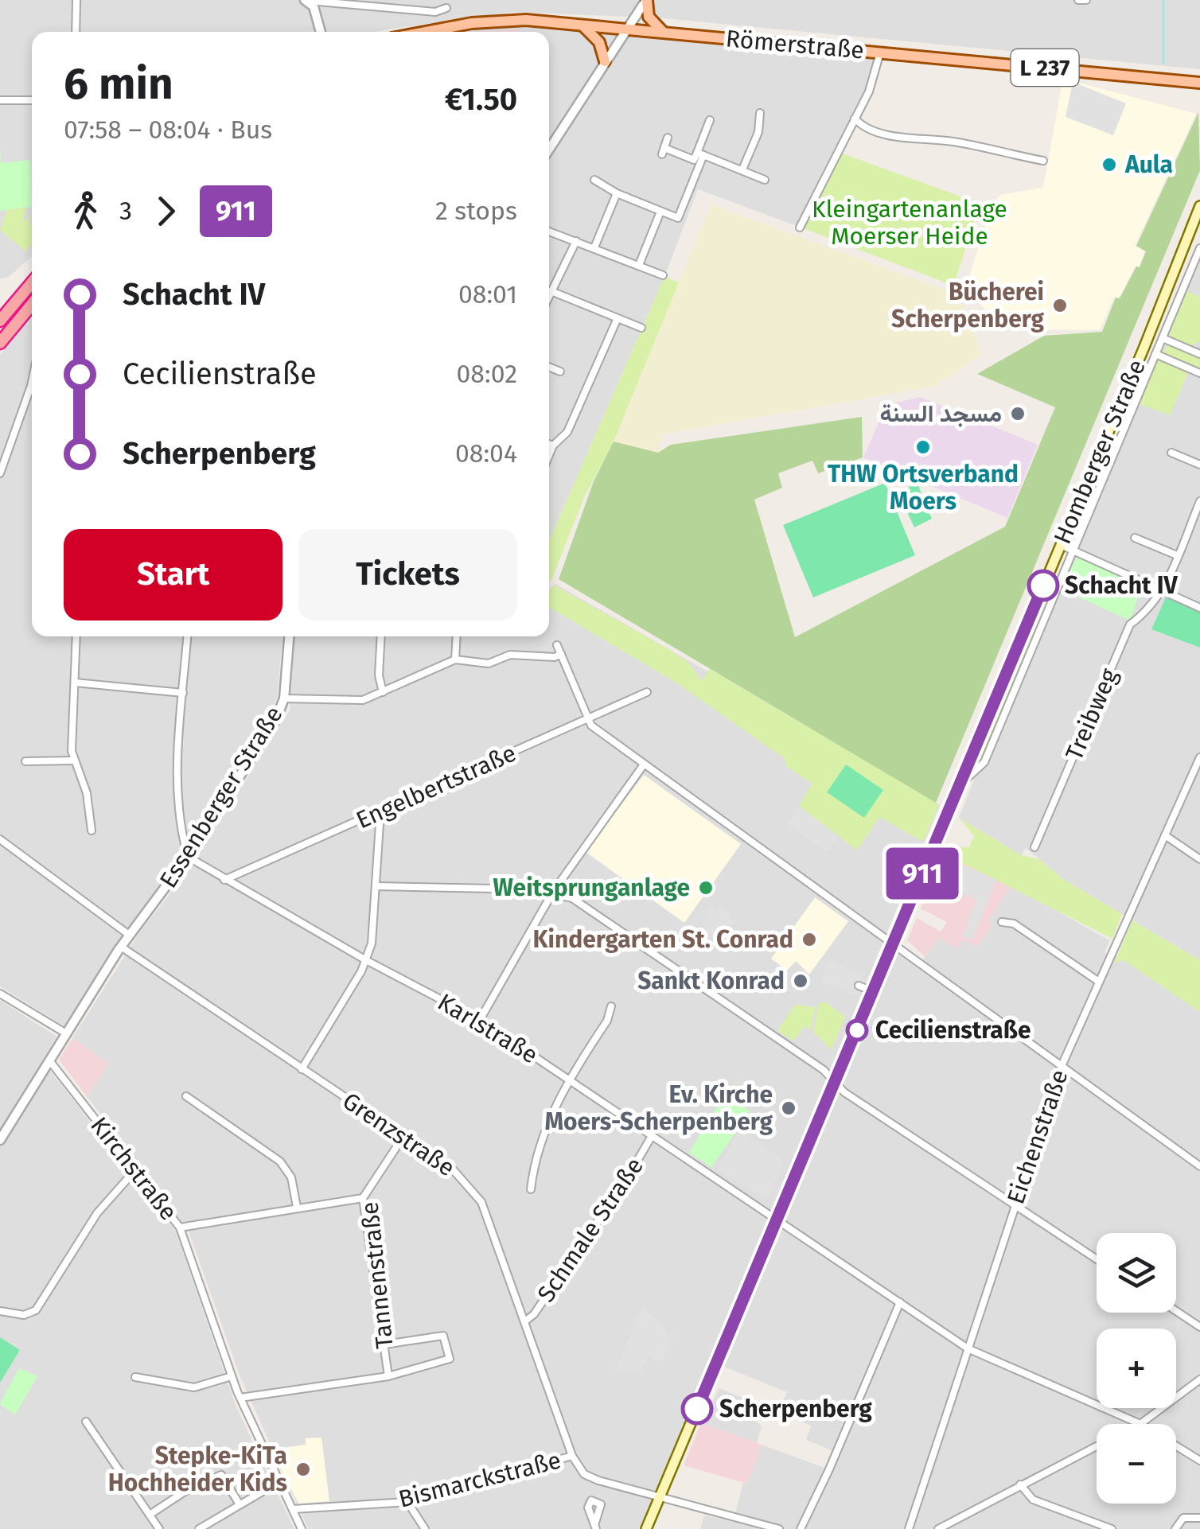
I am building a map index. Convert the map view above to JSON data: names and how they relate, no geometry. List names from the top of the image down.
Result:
{
  "streets": {
    "main road": ["Römerstraße", "L 237", "Homberger Straße"],
    "street": [
      "Treibweg",
      "Engelbertstraße",
      "Essenberger Straße",
      "Karlstraße",
      "Grenzstraße",
      "Eichenstraße",
      "Kirchstraße",
      "Schmale Straße",
      "Tannenstraße",
      "Bismarckstraße"
    ]
  },
  "crossings": [
    ["Homberger Straße", "Karlstraße"],
    ["Homberger Straße", "Grenzstraße"],
    ["Engelbertstraße", "Karlstraße"],
    ["Essenberger Straße", "Karlstraße"],
    ["Essenberger Straße", "Grenzstraße"],
    ["Essenberger Straße", "Kirchstraße"],
    ["Karlstraße", "Eichenstraße"],
    ["Karlstraße", "Schmale Straße"],
    ["Grenzstraße", "Schmale Straße"],
    ["Grenzstraße", "Tannenstraße"],
    ["Grenzstraße", "Bismarckstraße"],
    ["Kirchstraße", "Bismarckstraße"]
  ],
  "parks": ["Kleingartenanlage Moerser Heide"],
  "places": [
    "Aula",
    "Bücherei Scherpenberg",
    "مسجد السنة",
    "THW Ortsverband Moers",
    "Schacht IV",
    "Weitsprunganlage",
    "Kindergarten St. Conrad",
    "Sankt Konrad",
    "Cecilienstraße",
    "Ev. Kirche Moers-Scherpenberg",
    "Scherpenberg",
    "Stepke-KiTa Hochheider Kids"
  ],
  "lines": ["bus line 911"],
  "page": {
    "on_map": "911",
    "heading": ["6 min", "07:58 – 08:04 · Bus", "€1.50"],
    "legs": ["3", "911", "2 stops"],
    "list": [
      {
        "name": "Schacht IV",
        "value": "08:01"
      },
      {
        "name": "Cecilienstraße",
        "value": "08:02"
      },
      {
        "name": "Scherpenberg",
        "value": "08:04"
      }
    ],
    "buttons": ["Start", "Tickets"],
    "map_buttons": ["+", "−"]
  }
}
